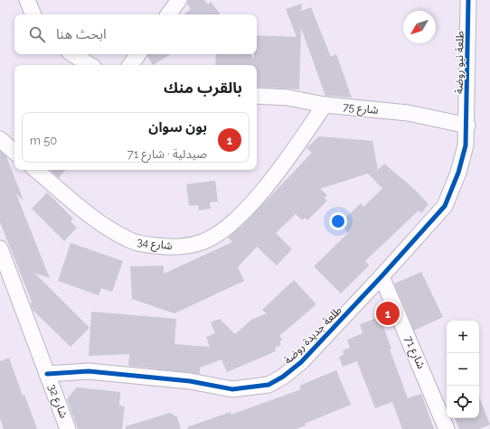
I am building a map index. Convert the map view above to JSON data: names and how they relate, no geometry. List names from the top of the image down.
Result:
{
  "streets": {
    "street": [
      "طلعة نيو روضة",
      "شارع 75",
      "شارع 34",
      "طلعة جديدة روضة",
      "شارع 71",
      "شارع 32"
    ]
  },
  "crossings": [
    ["طلعة نيو روضة", "شارع 75"],
    ["طلعة نيو روضة", "طلعة جديدة روضة"],
    ["شارع 75", "شارع 34"],
    ["شارع 75", "طلعة جديدة روضة"],
    ["طلعة جديدة روضة", "شارع 71"],
    ["طلعة جديدة روضة", "شارع 32"]
  ],
  "north": "bottom left",
  "page": {
    "search": "ابحث هنا",
    "heading": "بالقرب منك",
    "list": [
      {
        "mark": "1",
        "name": "بون سوان",
        "note": "صيدلية · شارع 71",
        "value": "50 m"
      }
    ],
    "pins": "1",
    "map_buttons": ["+", "−"]
  }
}
